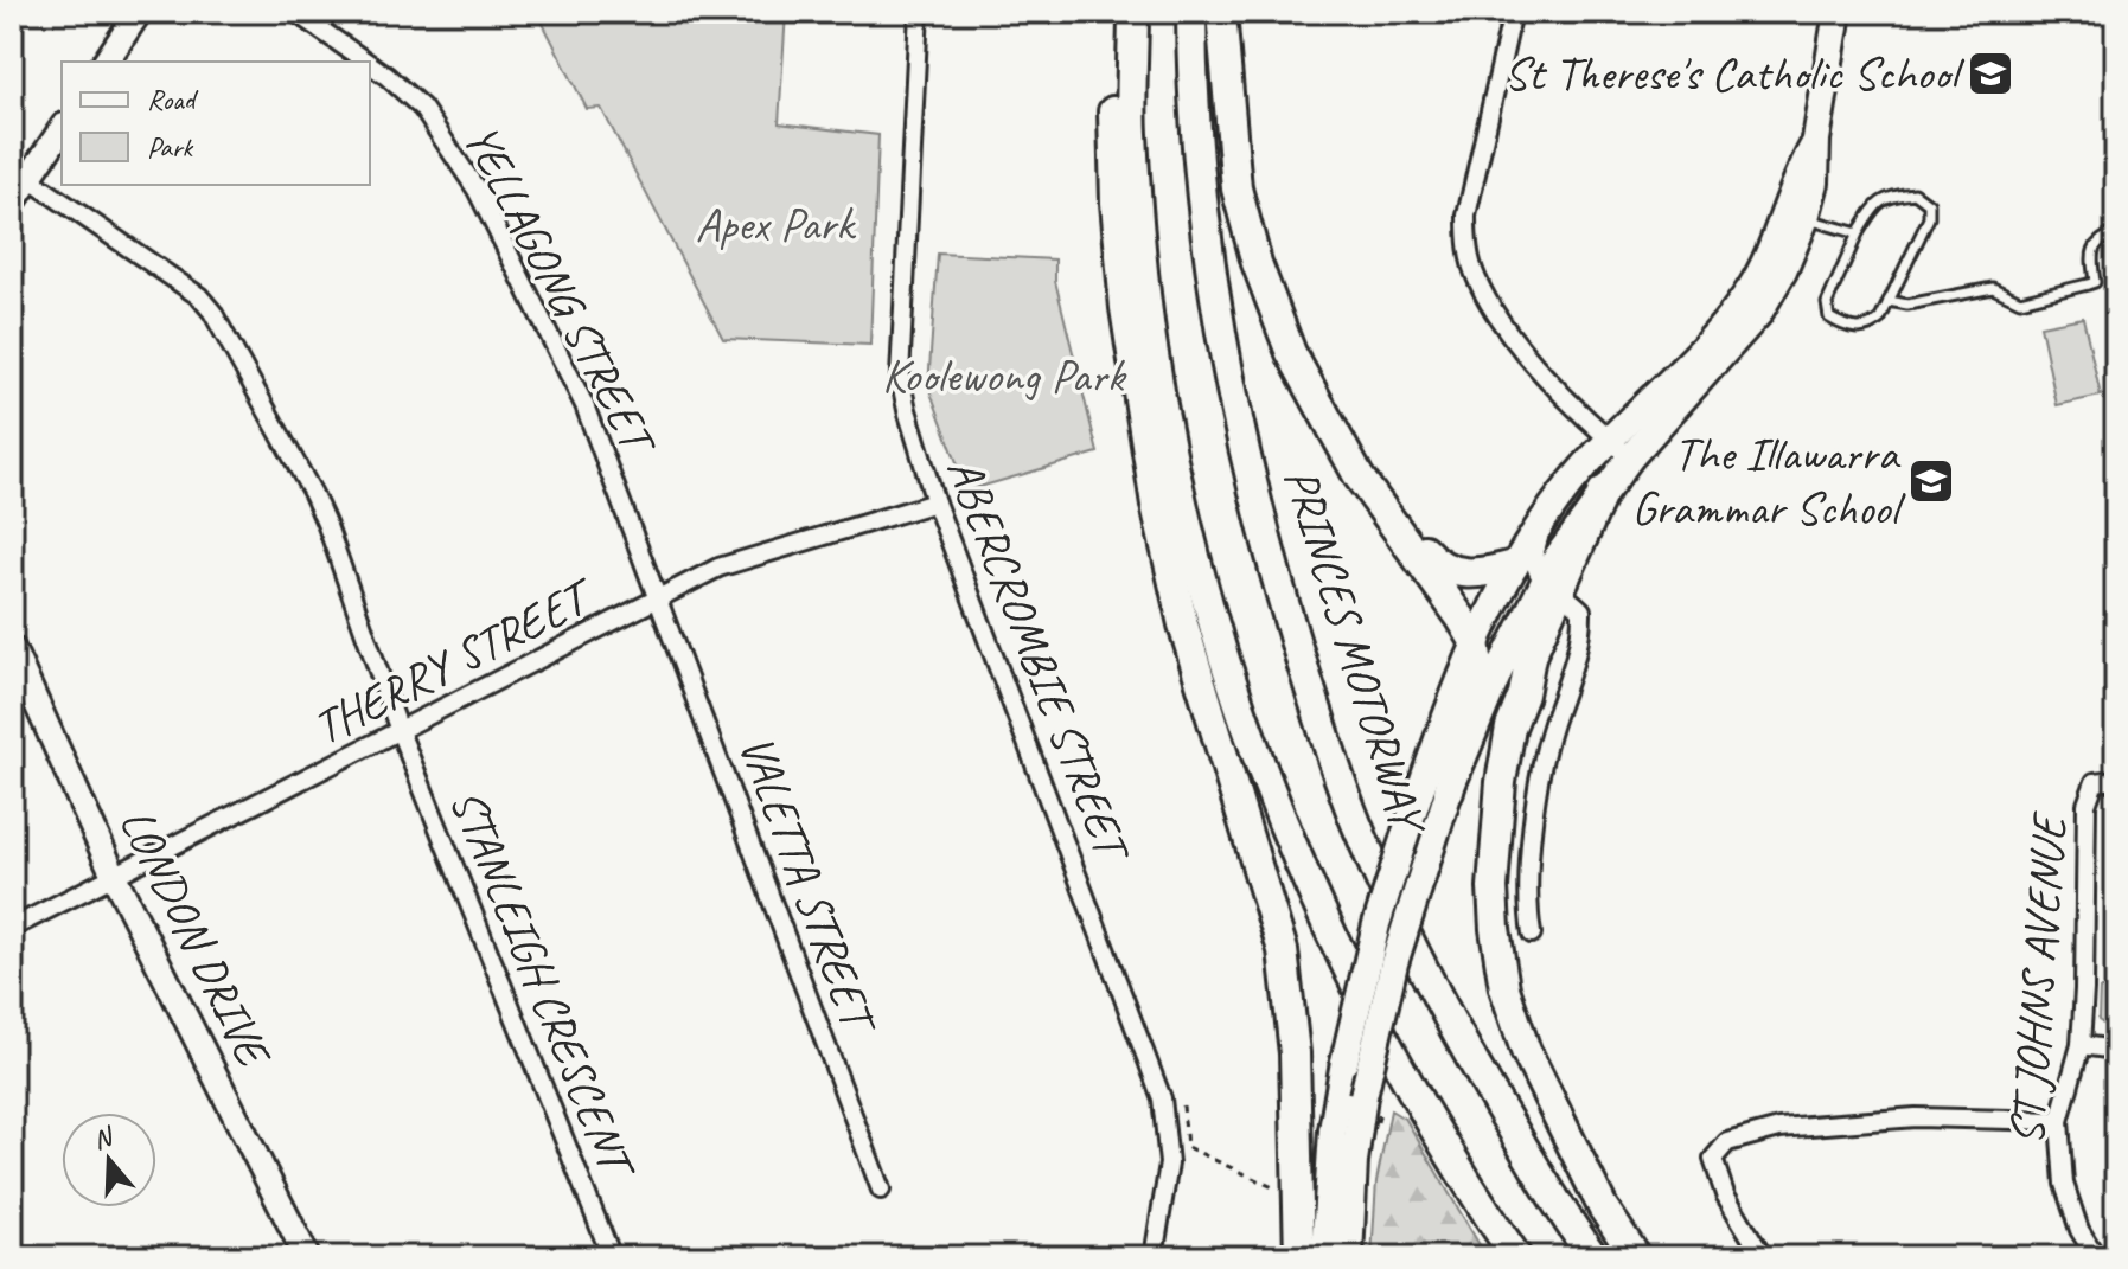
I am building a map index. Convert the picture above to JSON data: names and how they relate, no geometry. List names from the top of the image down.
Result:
{
  "streets": {
    "highway": ["PRINCES MOTORWAY"],
    "street": [
      "YELLAGONG STREET",
      "ABERCROMBIE STREET",
      "THERRY STREET",
      "VALETTA STREET",
      "LONDON DRIVE",
      "STANLEIGH CRESCENT",
      "ST JOHNS AVENUE"
    ]
  },
  "crossings": [
    ["YELLAGONG STREET", "THERRY STREET"],
    ["YELLAGONG STREET", "VALETTA STREET"],
    ["ABERCROMBIE STREET", "THERRY STREET"],
    ["THERRY STREET", "VALETTA STREET"],
    ["THERRY STREET", "LONDON DRIVE"],
    ["THERRY STREET", "STANLEIGH CRESCENT"]
  ],
  "parks": ["Apex Park", "Koolewong Park"],
  "places": {
    "school or university": ["St Therese's Catholic School", "The Illawarra Grammar School"]
  },
  "legend": ["Road", "Park"],
  "north": "top"
}
